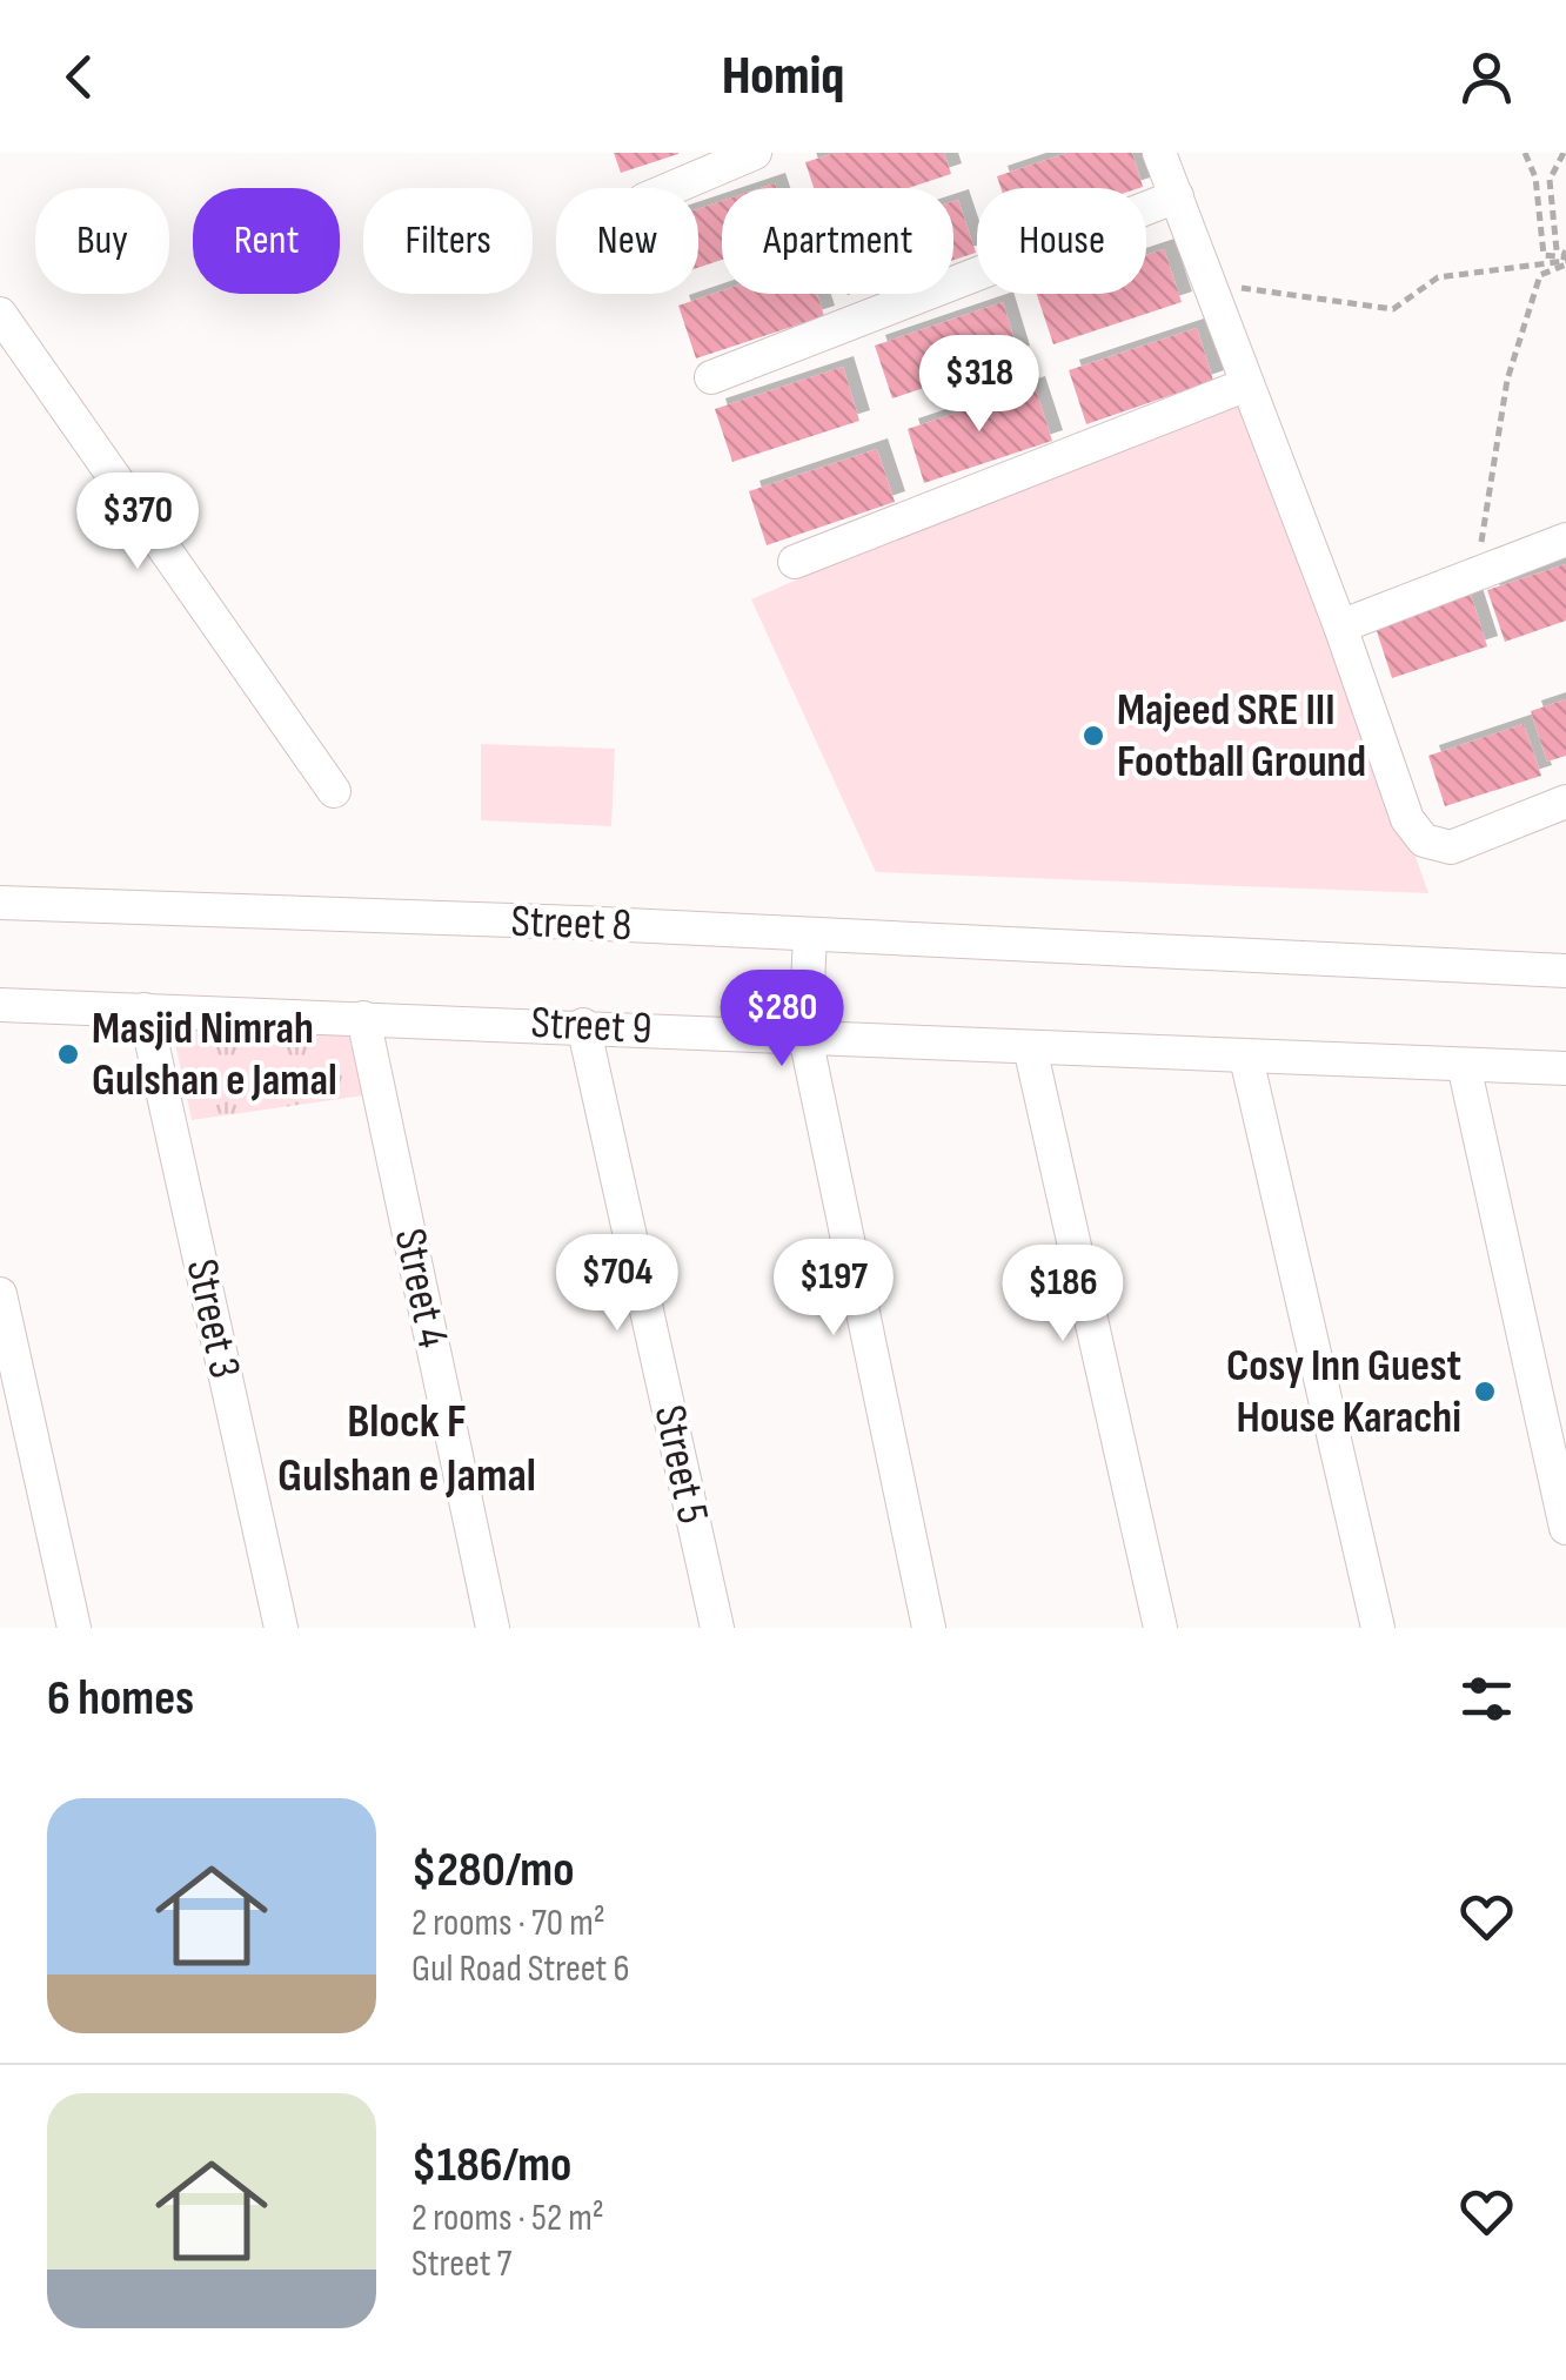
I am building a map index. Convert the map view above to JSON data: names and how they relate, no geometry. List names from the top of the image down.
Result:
{
  "streets": {
    "street": [
      "Street 8",
      "Street 9",
      "Street 4",
      "Street 3",
      "Street 5"
    ]
  },
  "crossings": [
    ["Street 9", "Street 4"],
    ["Street 9", "Street 3"],
    ["Street 9", "Street 5"]
  ],
  "districts": ["Block F Gulshan e Jamal"],
  "places": ["Majeed SRE III Football Ground", "Masjid Nimrah Gulshan e Jamal", "Cosy Inn Guest House Karachi"],
  "page": {
    "header": "Homiq",
    "chip": [
      "Buy",
      "Rent",
      "Filters",
      "New",
      "Apartment",
      "House"
    ],
    "price": [
      "$318",
      "$370",
      "$280",
      "$704",
      "$197",
      "$186"
    ],
    "heading": "6 homes",
    "list": [
      {
        "name": "$280/mo",
        "note": "2 rooms · 70 m² · Gul Road Street 6"
      },
      {
        "name": "$186/mo",
        "note": "2 rooms · 52 m² · Street 7"
      }
    ]
  }
}
